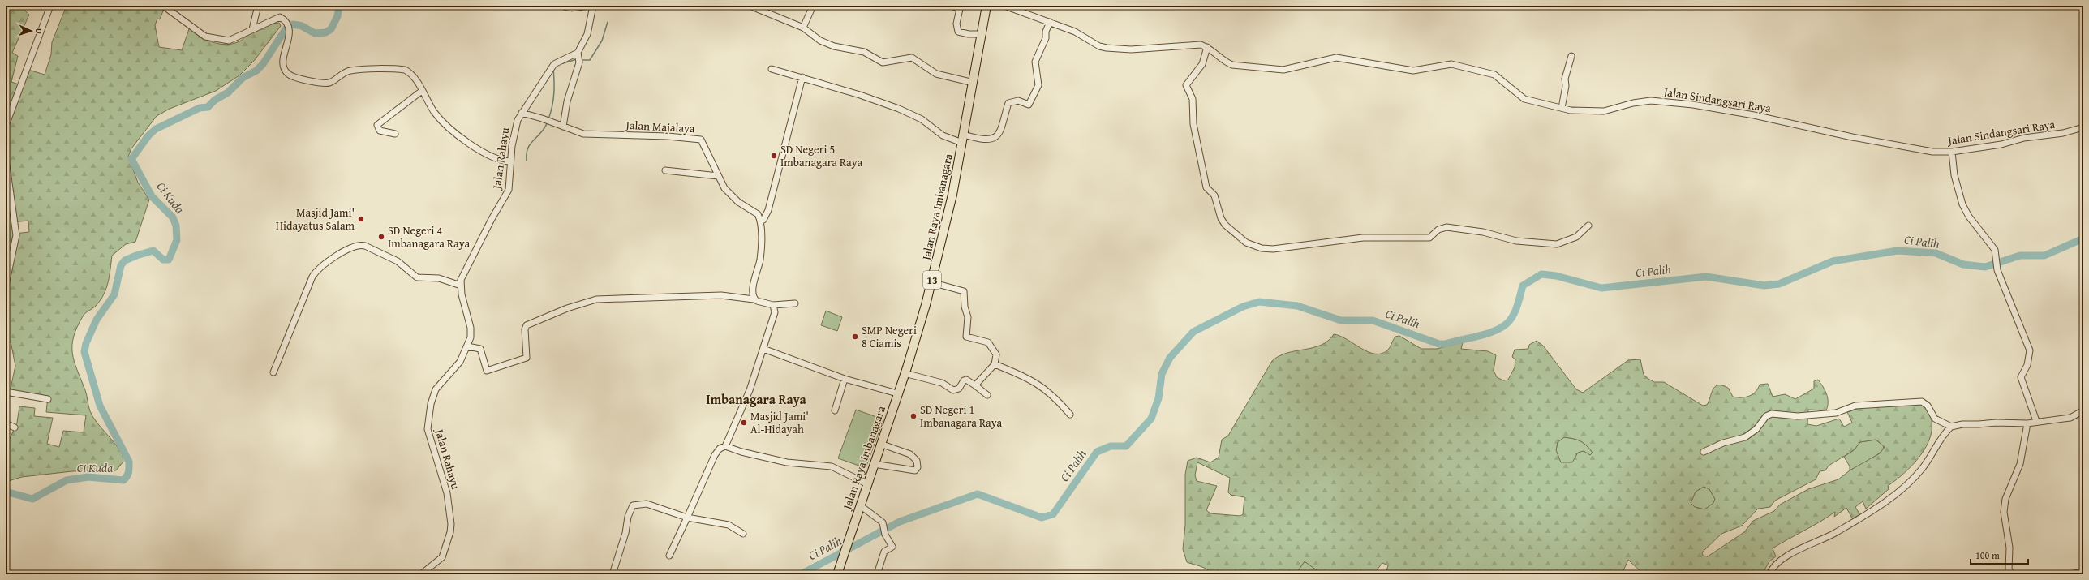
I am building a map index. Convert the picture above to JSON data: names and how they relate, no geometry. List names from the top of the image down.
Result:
{
  "streets": {
    "highway": ["Jalan Raya Imbanagara", "13"],
    "street": ["Jalan Sindangsari Raya", "Jalan Majalaya", "Jalan Rahayu"]
  },
  "crossings": [
    ["Jalan Majalaya", "Jalan Rahayu"]
  ],
  "districts": ["Imbanagara Raya"],
  "water": ["Ci Kuda", "Ci Palih"],
  "places": [
    "SD Negeri 5 Imbanagara Raya",
    "Masjid Jami' Hidayatus Salam",
    "SD Negeri 4 Imbanagara Raya",
    "SMP Negeri 8 Ciamis",
    "SD Negeri 1 Imbanagara Raya",
    "Masjid Jami' Al-Hidayah"
  ],
  "scale_bar": "100 m",
  "north": "right"
}
